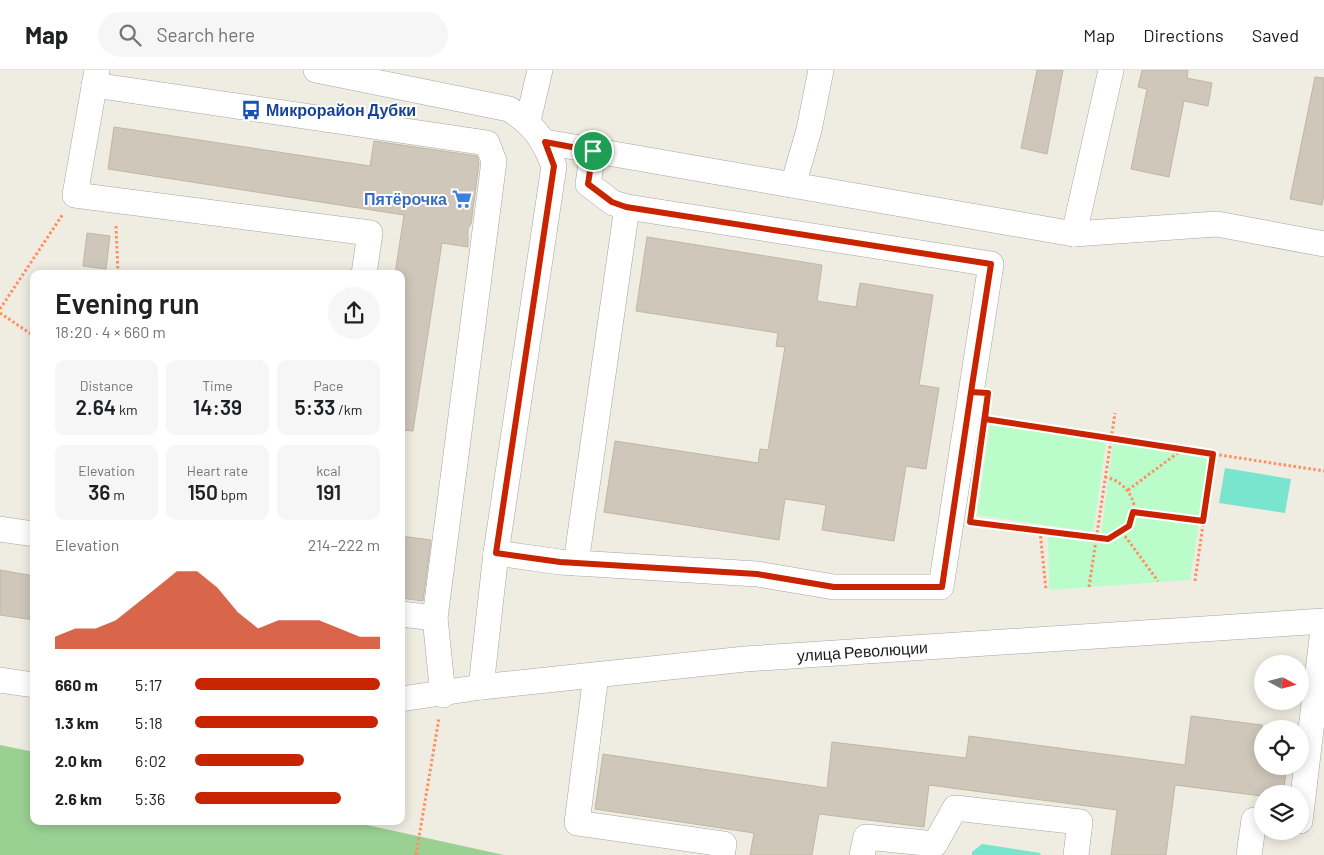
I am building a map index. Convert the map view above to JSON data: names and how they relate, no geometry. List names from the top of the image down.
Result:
{
  "streets": {
    "street": ["улица Революции"]
  },
  "places": {
    "bus stop": ["Микрорайон Дубки"],
    "supermarket": ["Пятёрочка"]
  },
  "north": "right",
  "page": {
    "header": "Map",
    "search": "Search here",
    "nav": ["Map", "Directions", "Saved"],
    "heading": ["Evening run", "18:20 · 4 × 660 m"],
    "stats": [
      ["Distance", "2.64 km"],
      ["Time", "14:39"],
      ["Pace", "5:33 /km"],
      ["Elevation", "36 m"],
      ["Heart rate", "150 bpm"],
      ["kcal", "191"]
    ],
    "chart": ["Elevation", "214–222 m"],
    "list": [
      {
        "name": "660 m",
        "note": "5:17"
      },
      {
        "name": "1.3 km",
        "note": "5:18"
      },
      {
        "name": "2.0 km",
        "note": "6:02"
      },
      {
        "name": "2.6 km",
        "note": "5:36"
      }
    ]
  }
}
